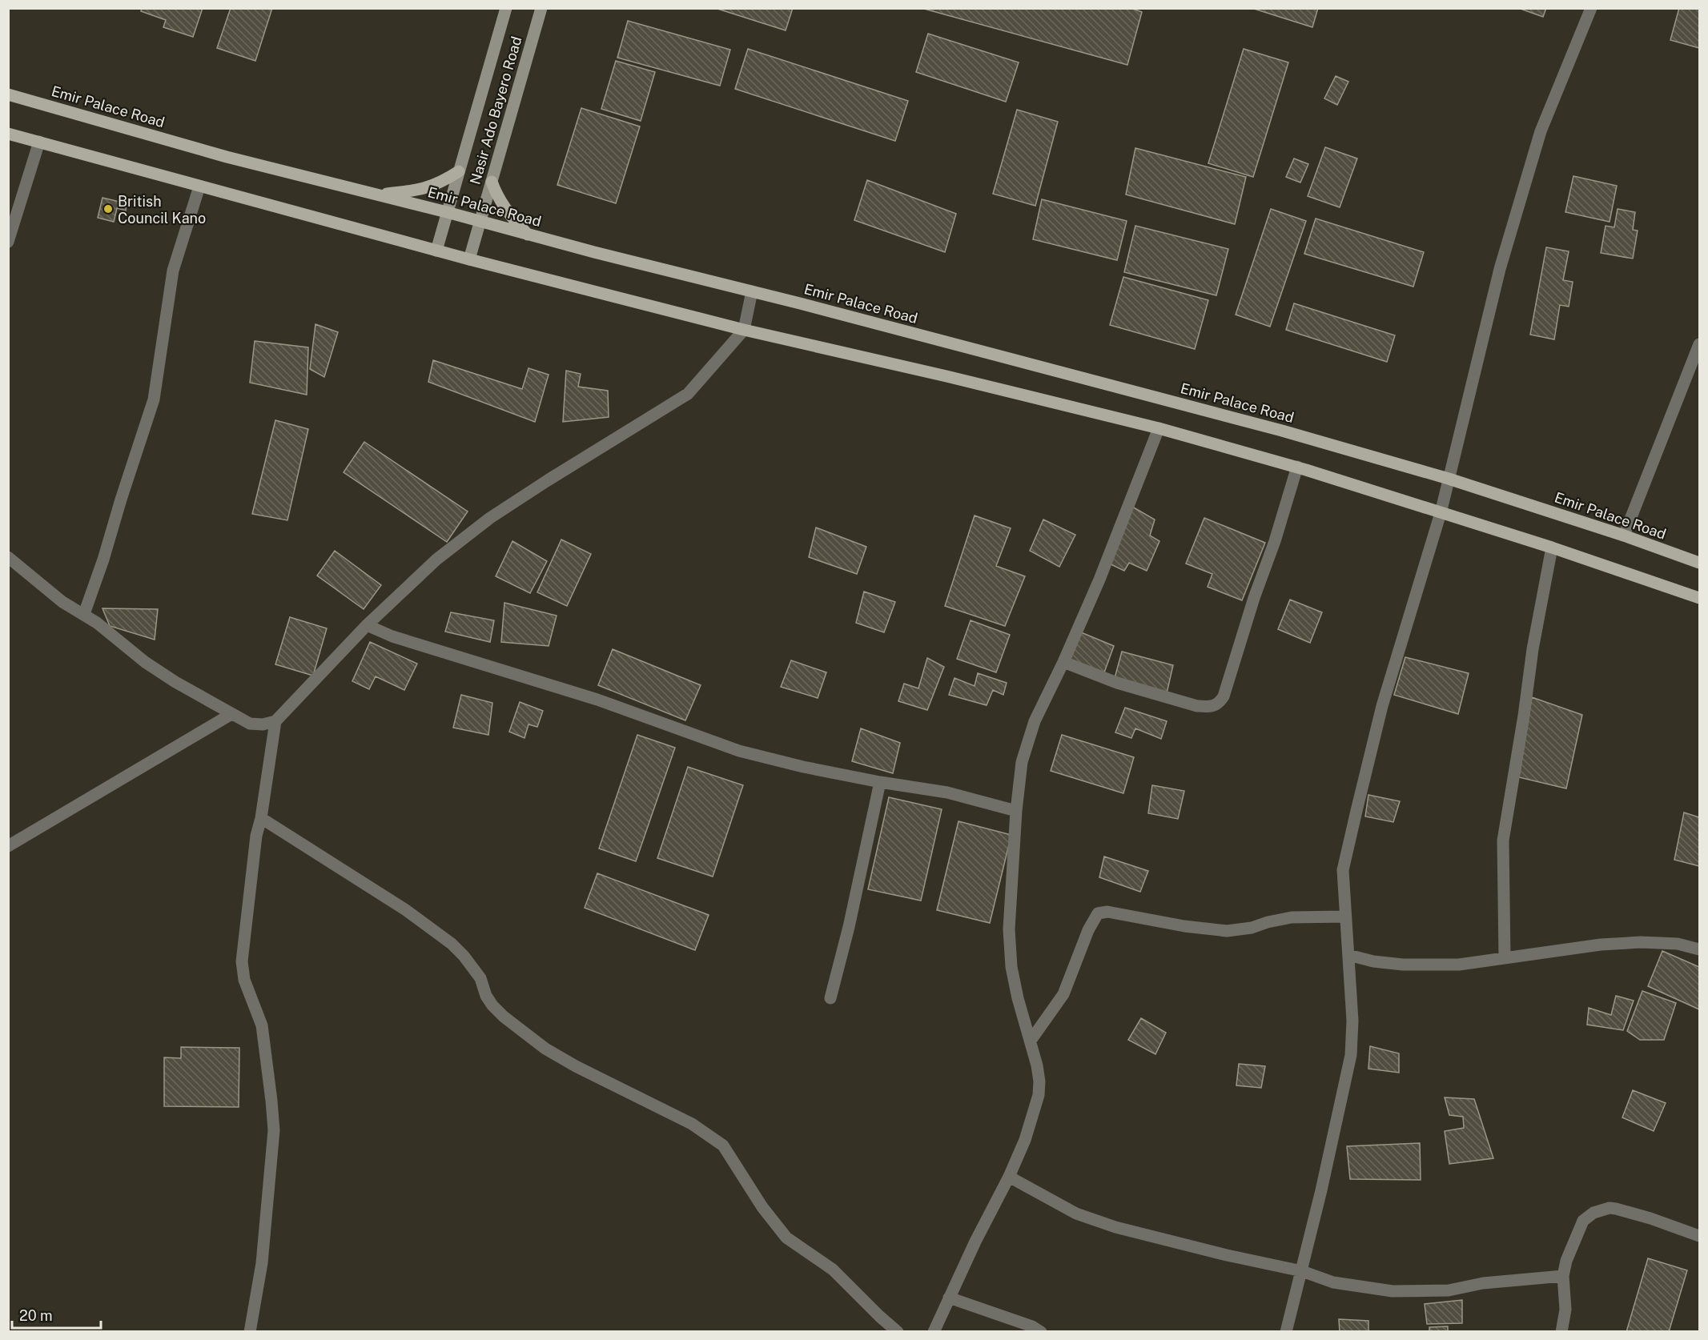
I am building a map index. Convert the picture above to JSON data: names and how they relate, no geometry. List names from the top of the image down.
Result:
{
  "streets": {
    "main road": ["Emir Palace Road"],
    "street": ["Nasir Ado Bayero Road"]
  },
  "crossings": [
    ["Emir Palace Road", "Nasir Ado Bayero Road"]
  ],
  "places": ["British Council Kano"],
  "scale_bar": "20 m"
}
